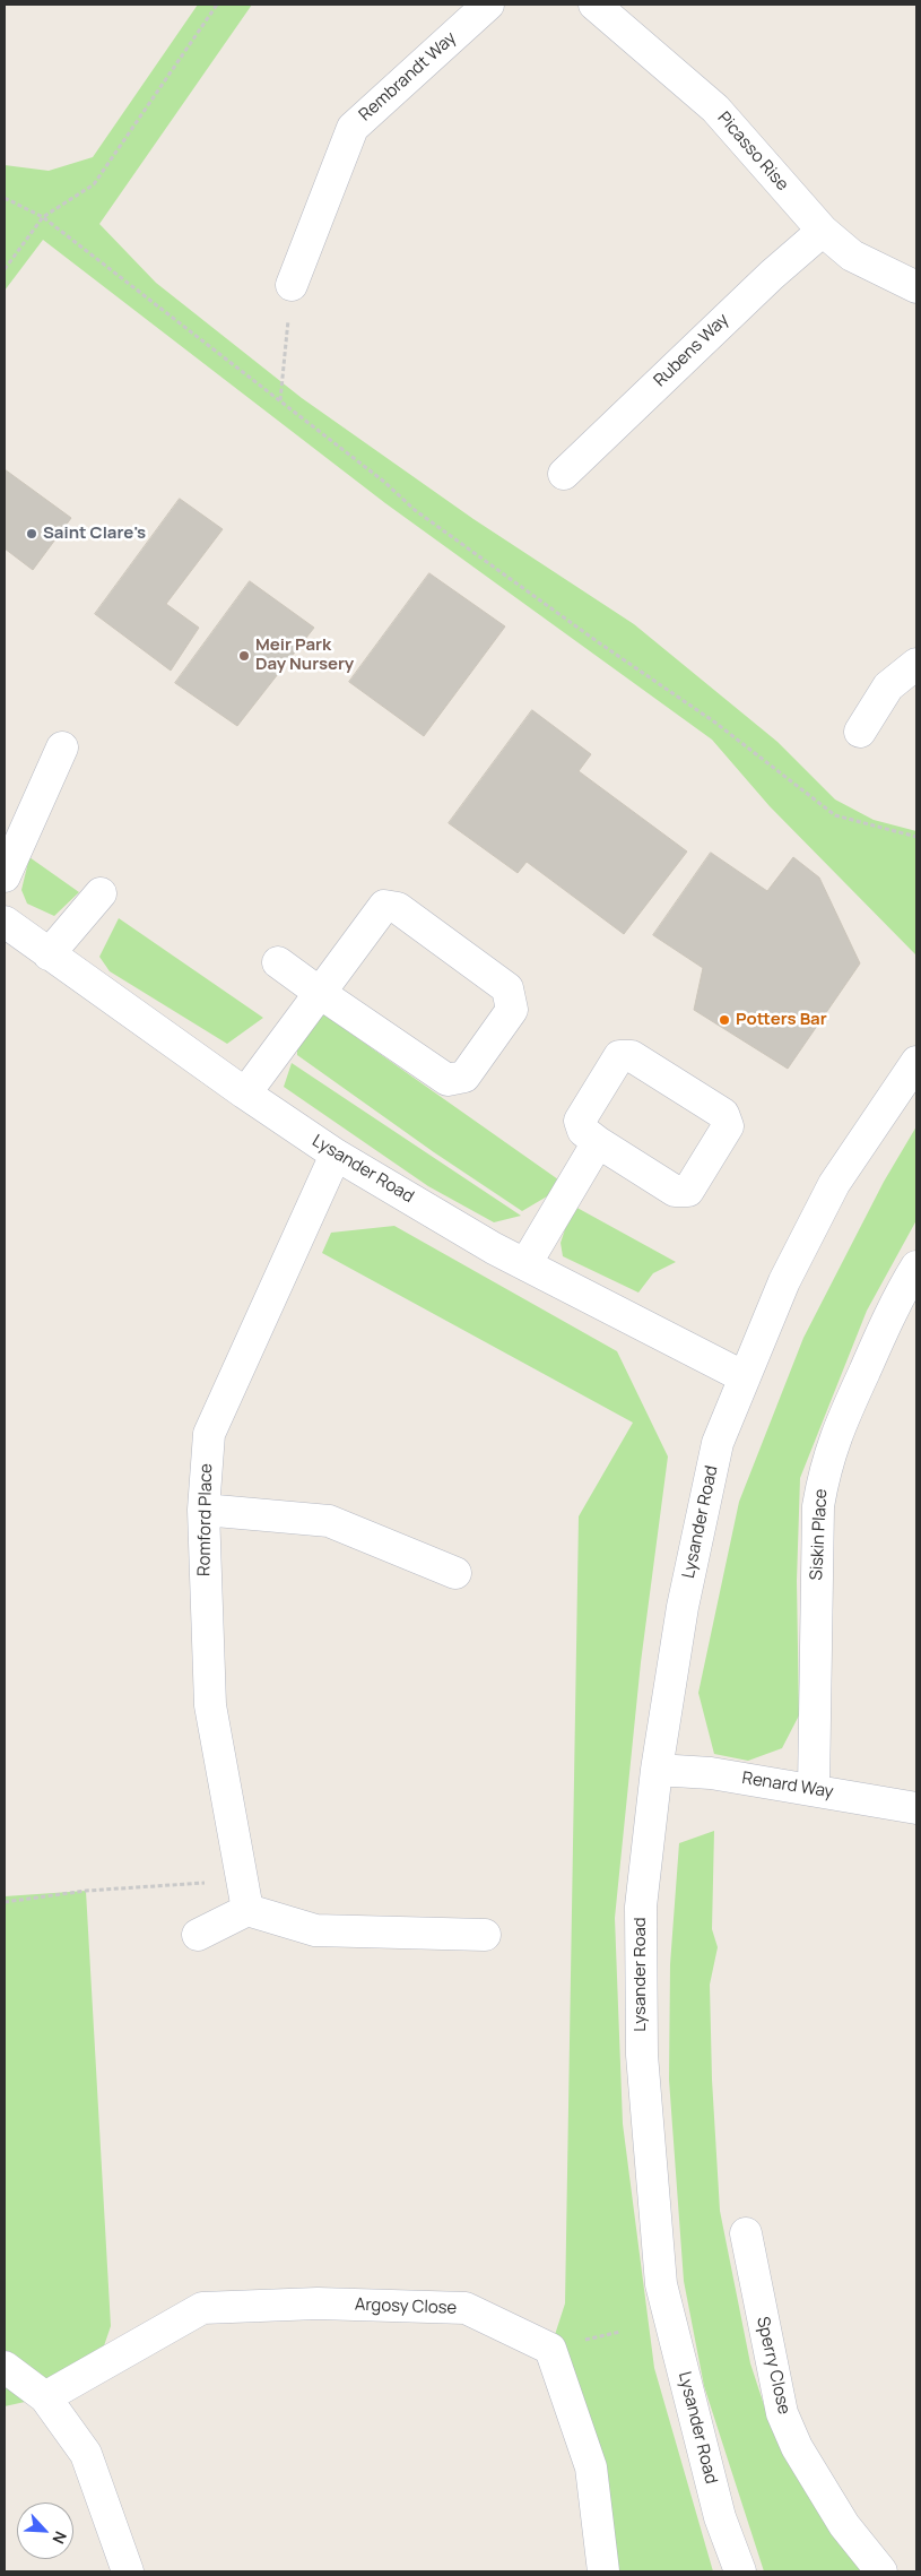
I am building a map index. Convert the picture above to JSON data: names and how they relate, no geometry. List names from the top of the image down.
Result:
{
  "streets": {
    "street": [
      "Rembrandt Way",
      "Picasso Rise",
      "Rubens Way",
      "Lysander Road",
      "Romford Place",
      "Siskin Place",
      "Renard Way",
      "Argosy Close",
      "Sperry Close"
    ]
  },
  "crossings": [
    ["Picasso Rise", "Rubens Way"],
    ["Lysander Road", "Romford Place"],
    ["Lysander Road", "Renard Way"],
    ["Siskin Place", "Renard Way"]
  ],
  "places": ["Saint Clare's", "Meir Park Day Nursery", "Potters Bar"],
  "north": "bottom right"
}
